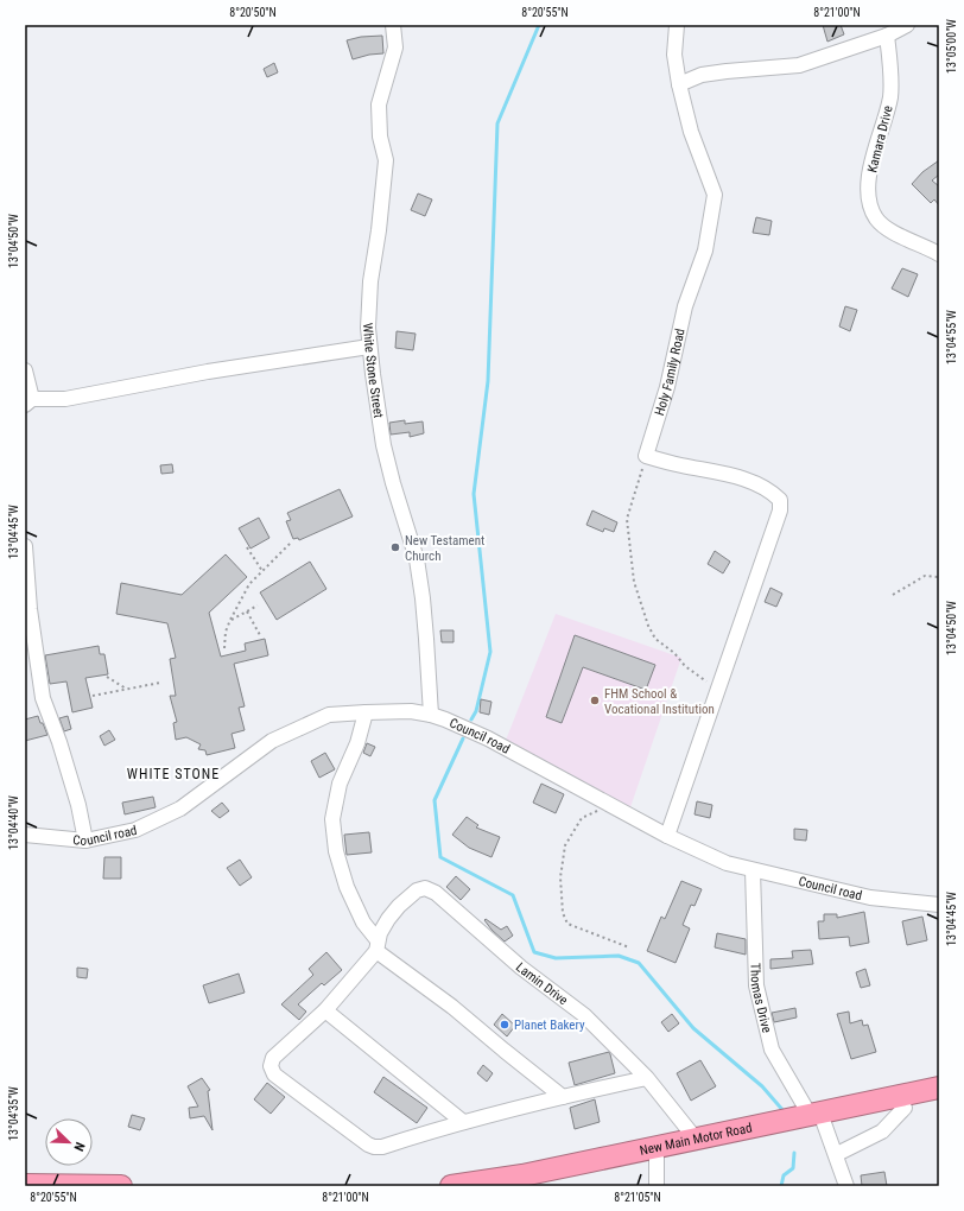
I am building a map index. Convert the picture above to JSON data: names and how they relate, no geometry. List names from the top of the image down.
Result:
{
  "streets": {
    "highway": ["New Main Motor Road"],
    "street": [
      "Kamara Drive",
      "White Stone Street",
      "Holy Family Road",
      "Council road",
      "Lamin Drive",
      "Thomas Drive"
    ]
  },
  "crossings": [
    ["White Stone Street", "Council road"],
    ["Council road", "Thomas Drive"],
    ["Lamin Drive", "New Main Motor Road"],
    ["Thomas Drive", "New Main Motor Road"]
  ],
  "districts": ["WHITE STONE"],
  "places": ["New Testament Church", "FHM School & Vocational Institution", "Planet Bakery"],
  "north": "bottom right",
  "coordinates": [
    "8°20'50\"N",
    "8°20'55\"N",
    "8°21'00\"N",
    "13°05'00\"W",
    "13°04'50\"W",
    "13°04'55\"W",
    "13°04'45\"W",
    "13°04'40\"W",
    "13°04'35\"W",
    "8°21'05\"N"
  ]
}
